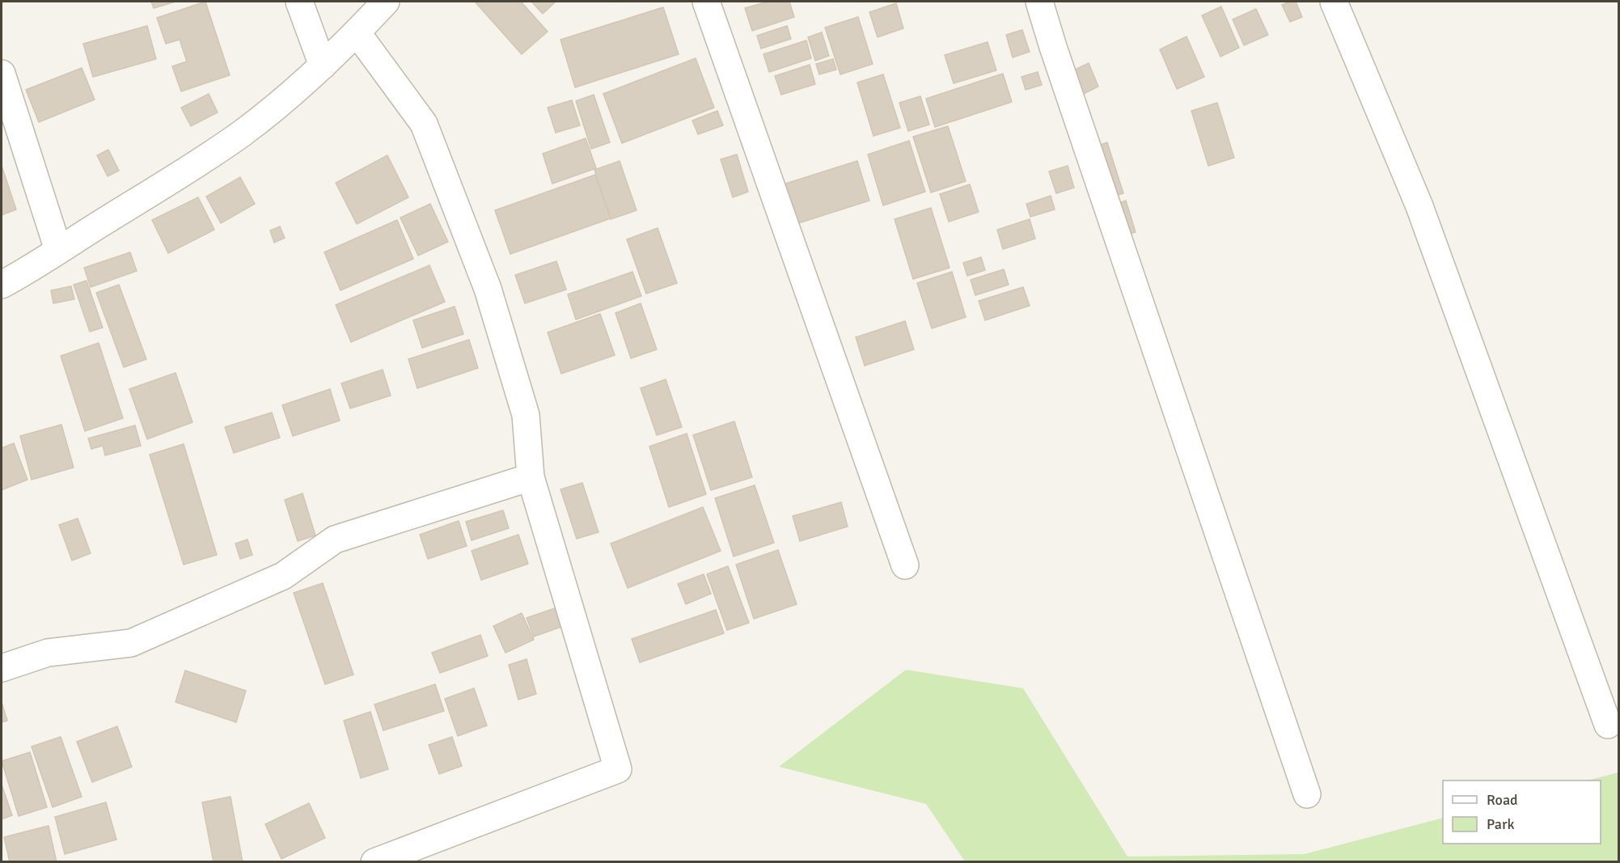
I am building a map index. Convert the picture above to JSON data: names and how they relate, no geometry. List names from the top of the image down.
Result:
{
  "legend": ["Road", "Park"]
}
